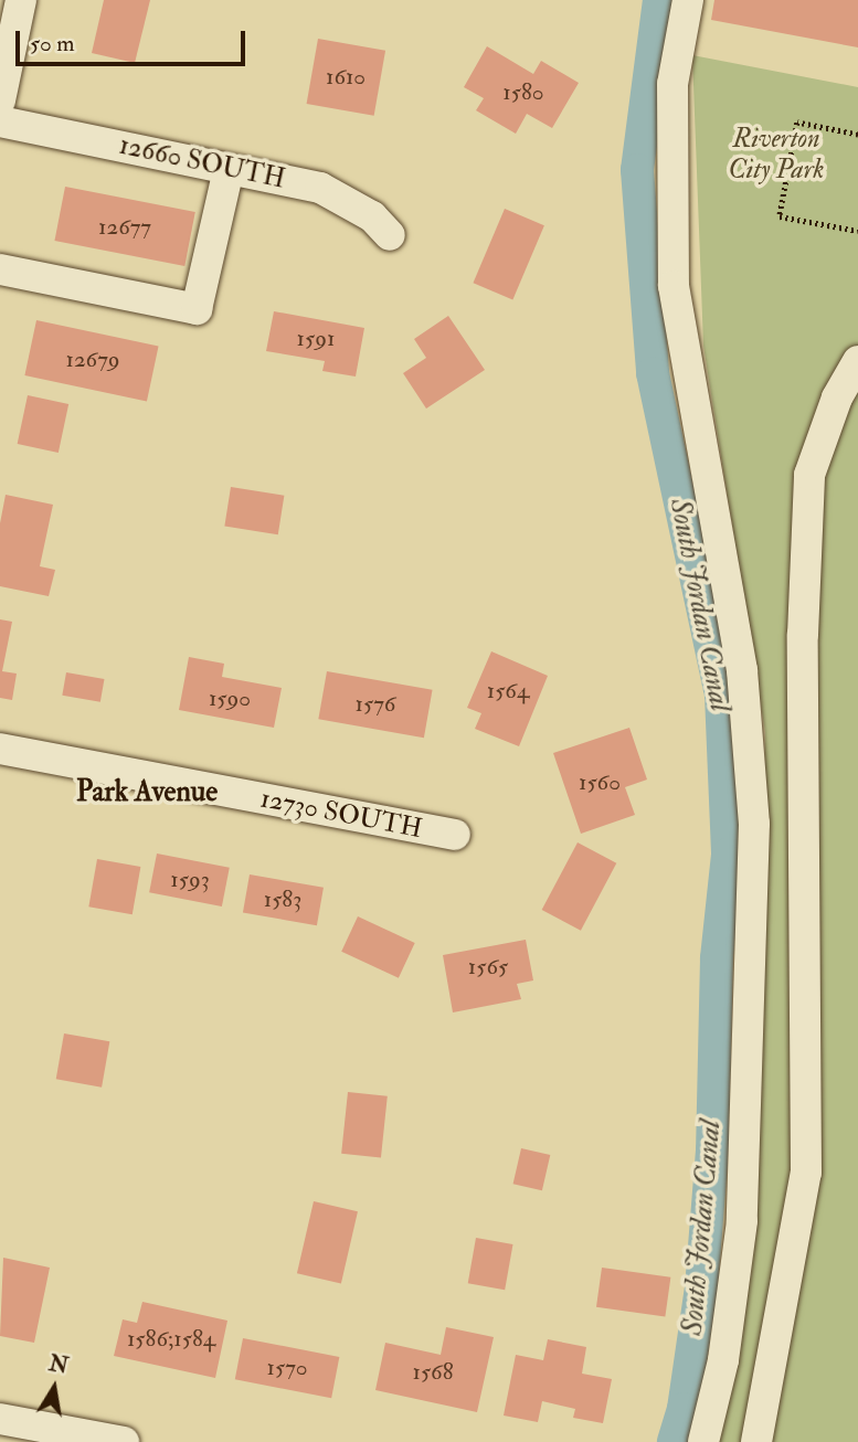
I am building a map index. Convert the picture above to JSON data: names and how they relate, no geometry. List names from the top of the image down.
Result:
{
  "streets": {
    "street": ["12660 SOUTH", "12730 SOUTH"]
  },
  "districts": ["Park Avenue"],
  "water": ["South Jordan Canal"],
  "parks": ["Riverton City Park"],
  "house_numbers": [
    "1610",
    "1580",
    "12677",
    "1591",
    "12679",
    "1564",
    "1590",
    "1576",
    "1560",
    "1593",
    "1583",
    "1565",
    "1586;1584",
    "1570",
    "1568"
  ],
  "scale_bar": "50 m",
  "north": "top"
}
